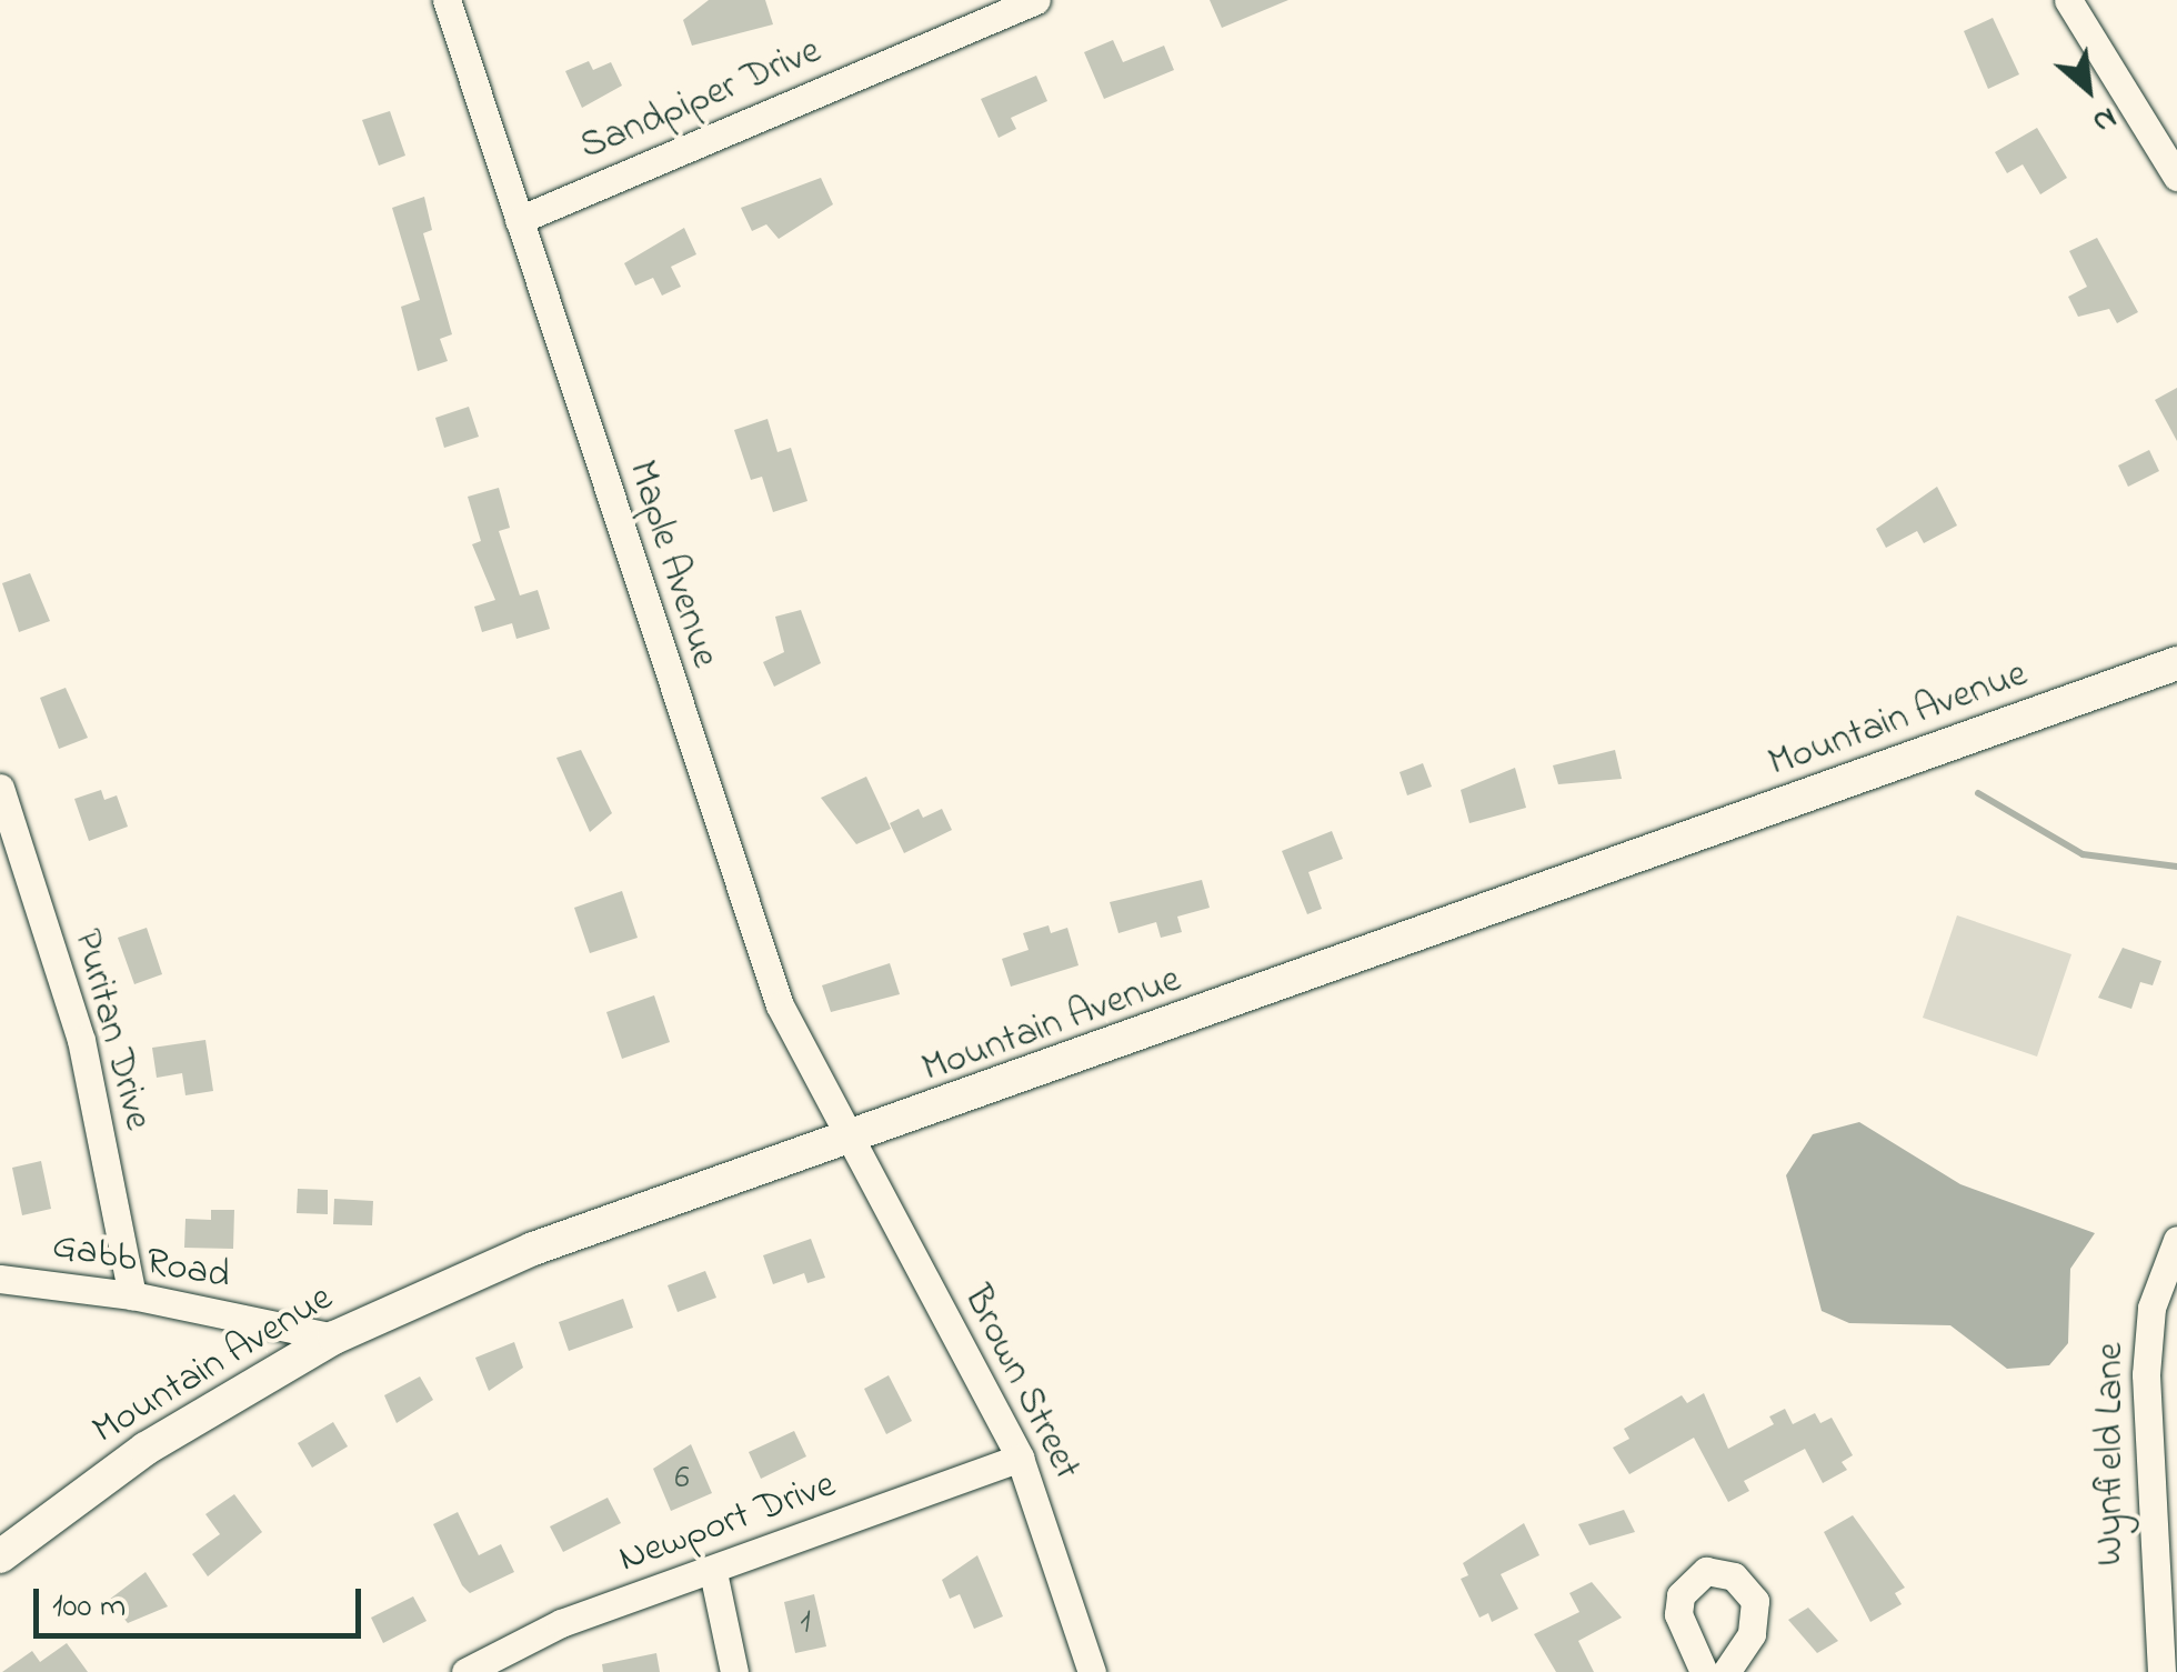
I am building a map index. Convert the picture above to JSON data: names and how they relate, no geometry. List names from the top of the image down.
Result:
{
  "streets": {
    "main road": ["Mountain Avenue"],
    "street": [
      "Sandpiper Drive",
      "Maple Avenue",
      "Puritan Drive",
      "Gabb Road",
      "Brown Street",
      "Wynfield Lane",
      "Newport Drive"
    ]
  },
  "crossings": [
    ["Sandpiper Drive", "Maple Avenue"],
    ["Maple Avenue", "Mountain Avenue"],
    ["Maple Avenue", "Brown Street"],
    ["Mountain Avenue", "Gabb Road"],
    ["Mountain Avenue", "Brown Street"],
    ["Puritan Drive", "Gabb Road"],
    ["Brown Street", "Newport Drive"]
  ],
  "house_numbers": ["6", "1"],
  "scale_bar": "100 m",
  "north": "bottom right"
}
